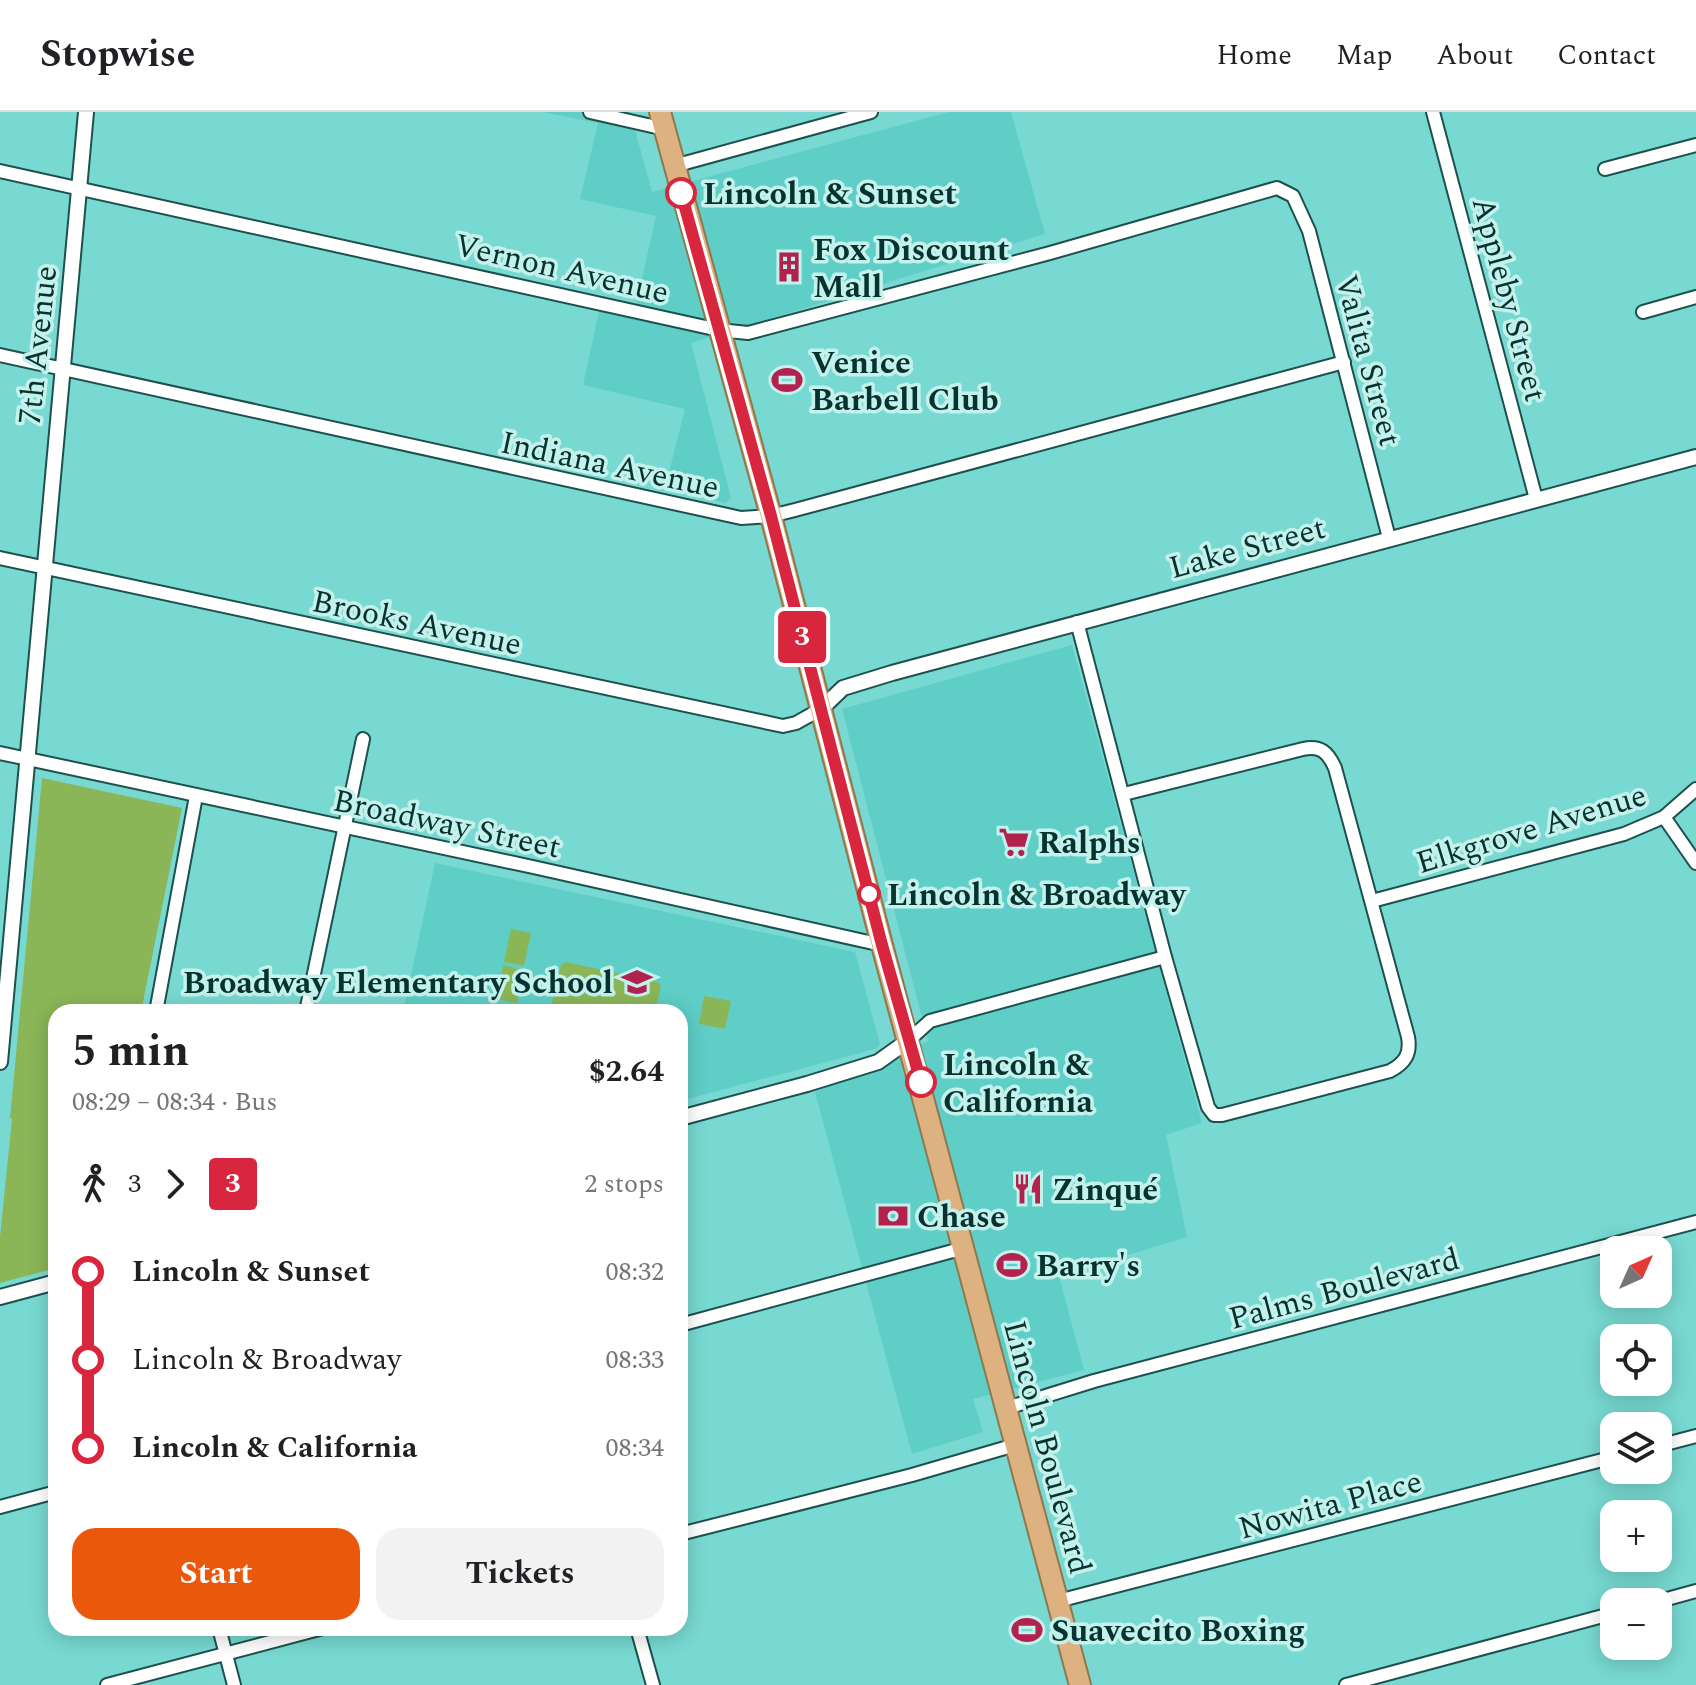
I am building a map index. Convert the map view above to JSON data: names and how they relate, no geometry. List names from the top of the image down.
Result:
{
  "streets": {
    "highway": ["Lincoln Boulevard"],
    "street": [
      "Vernon Avenue",
      "Appleby Street",
      "7th Avenue",
      "Valita Street",
      "Indiana Avenue",
      "Lake Street",
      "Brooks Avenue",
      "Broadway Street",
      "Elkgrove Avenue",
      "Palms Boulevard",
      "Nowita Place"
    ]
  },
  "crossings": [
    ["Vernon Avenue", "7th Avenue"],
    ["Vernon Avenue", "Valita Street"],
    ["Vernon Avenue", "Lincoln Boulevard"],
    ["Appleby Street", "Lake Street"],
    ["7th Avenue", "Indiana Avenue"],
    ["7th Avenue", "Brooks Avenue"],
    ["7th Avenue", "Broadway Street"],
    ["Valita Street", "Indiana Avenue"],
    ["Valita Street", "Lake Street"],
    ["Indiana Avenue", "Lincoln Boulevard"],
    ["Lake Street", "Brooks Avenue"],
    ["Lake Street", "Lincoln Boulevard"],
    ["Brooks Avenue", "Lincoln Boulevard"],
    ["Broadway Street", "Lincoln Boulevard"],
    ["Palms Boulevard", "Lincoln Boulevard"],
    ["Lincoln Boulevard", "Nowita Place"]
  ],
  "places": {
    "other": ["Lincoln & Sunset", "Lincoln & Broadway", "Lincoln & California"],
    "building": ["Fox Discount Mall"],
    "sports": ["Venice Barbell Club", "Barry's", "Suavecito Boxing"],
    "supermarket": ["Ralphs"],
    "school or university": ["Broadway Elementary School"],
    "restaurant": ["Zinqué"],
    "bank": ["Chase"]
  },
  "lines": ["bus line 3"],
  "north": "top right",
  "page": {
    "header": "Stopwise",
    "nav": [
      "Home",
      "Map",
      "About",
      "Contact"
    ],
    "on_map": "3",
    "heading": ["5 min", "08:29 – 08:34 · Bus", "$2.64"],
    "legs": ["3", "3", "2 stops"],
    "list": [
      {
        "name": "Lincoln & Sunset",
        "value": "08:32"
      },
      {
        "name": "Lincoln & Broadway",
        "value": "08:33"
      },
      {
        "name": "Lincoln & California",
        "value": "08:34"
      }
    ],
    "map_buttons": ["+", "−"],
    "buttons": ["Start", "Tickets"]
  }
}
